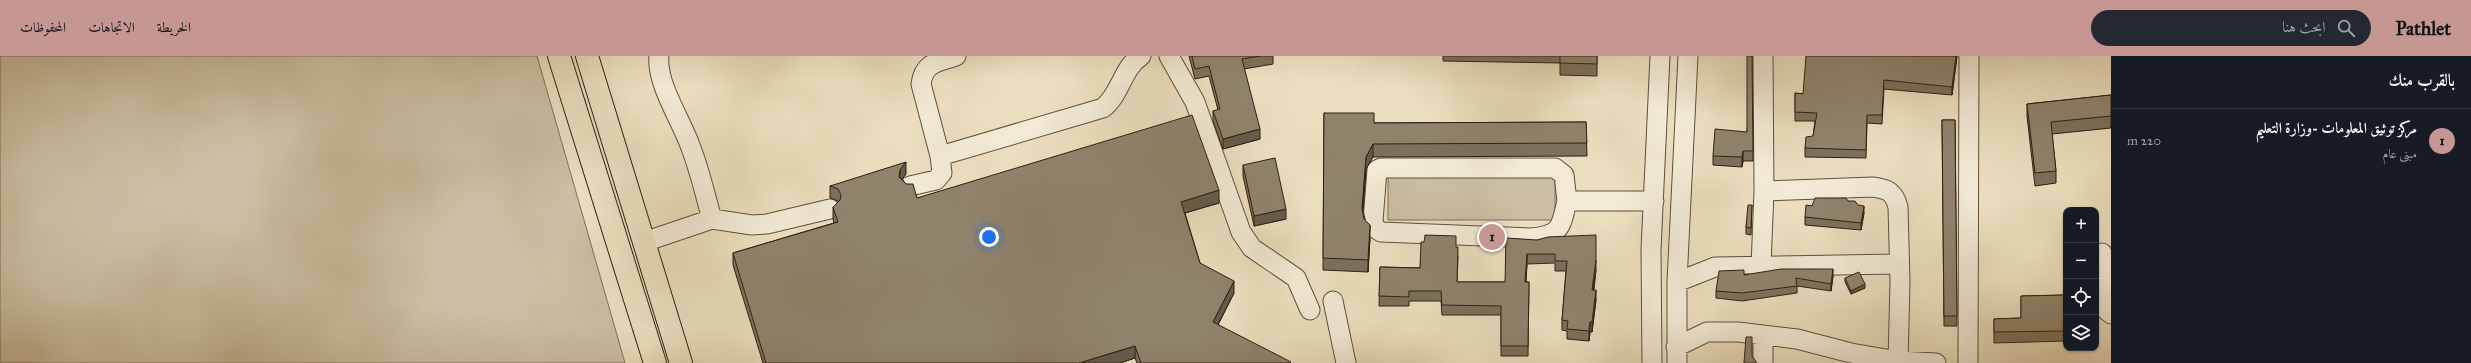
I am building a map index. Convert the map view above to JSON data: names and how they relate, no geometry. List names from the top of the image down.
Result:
{
  "page": {
    "header": "Pathlet",
    "search": "ابحث هنا",
    "nav": ["الخريطة", "الاتجاهات", "المحفوظات"],
    "heading": "بالقرب منك",
    "list": [
      {
        "mark": "1",
        "name": "مركز توثيق المعلومات -وزارة التعليم",
        "note": "مبنى عام",
        "value": "220 m"
      }
    ],
    "map_buttons": ["+", "−"],
    "pins": "1"
  }
}
